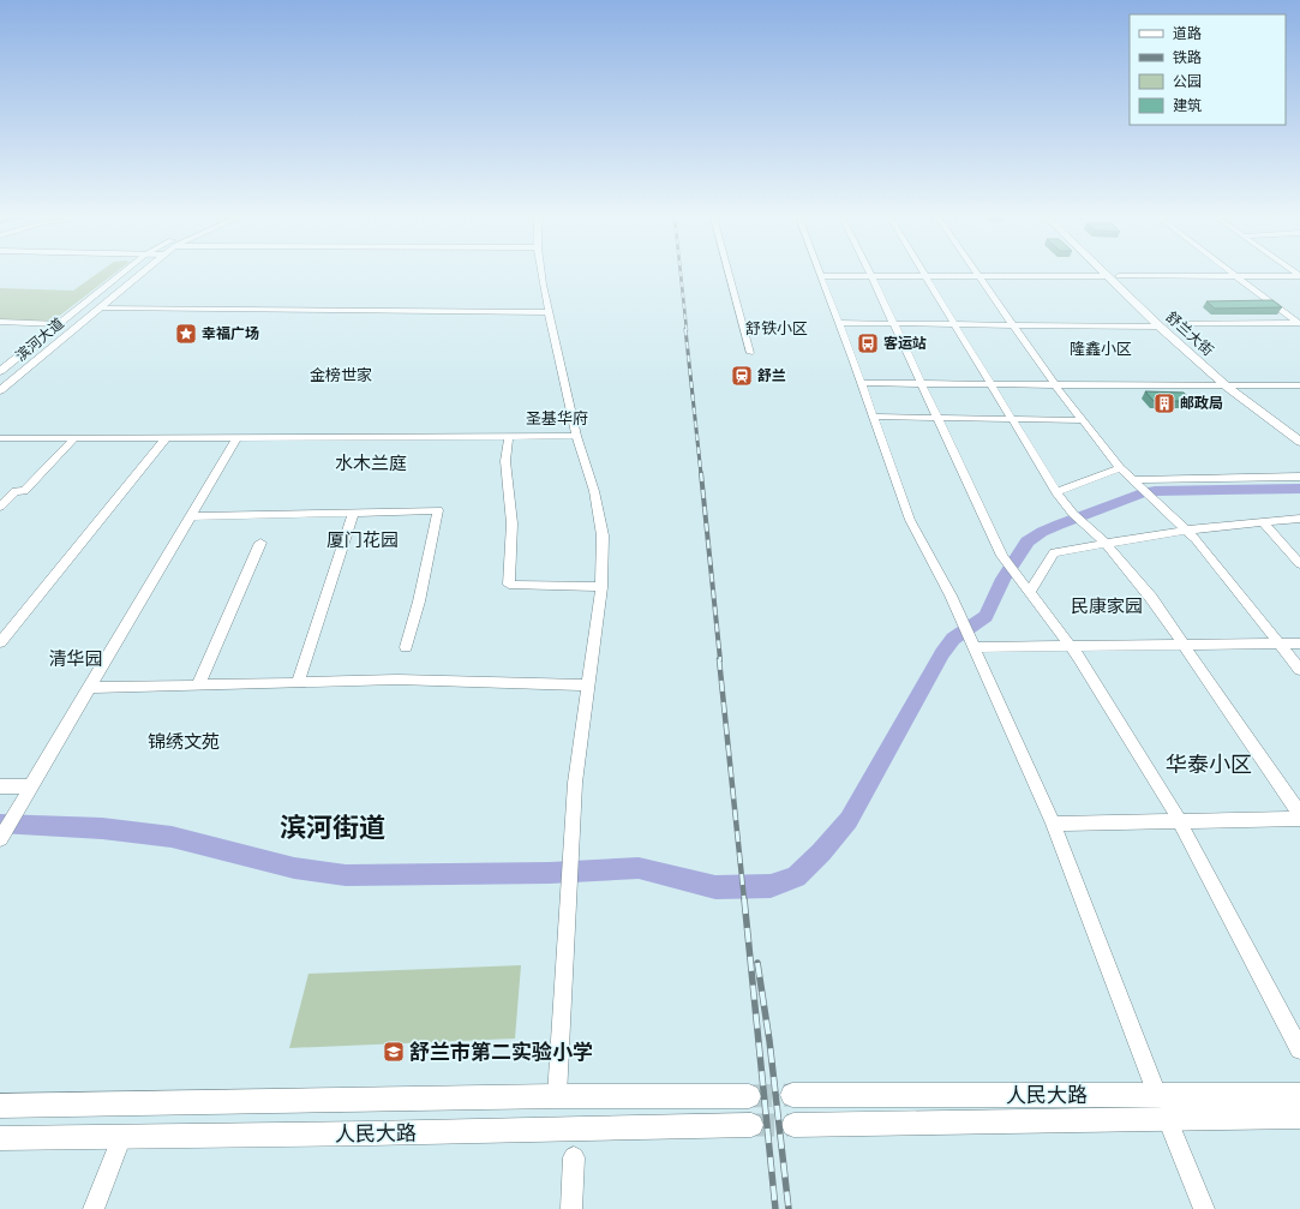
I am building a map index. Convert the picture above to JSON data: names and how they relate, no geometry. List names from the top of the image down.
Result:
{
  "streets": {
    "main road": ["舒兰大街", "滨河大道", "人民大路"]
  },
  "districts": [
    "舒铁小区",
    "隆鑫小区",
    "金榜世家",
    "圣基华府",
    "水木兰庭",
    "厦门花园",
    "民康家园",
    "清华园",
    "锦绣文苑",
    "华泰小区",
    "滨河街道"
  ],
  "places": {
    "place": ["幸福广场"],
    "bus stop": ["客运站"],
    "station": ["舒兰"],
    "building": ["邮政局"],
    "school or university": ["舒兰市第二实验小学"]
  },
  "legend": [
    "道路",
    "铁路",
    "公园",
    "建筑"
  ]
}
